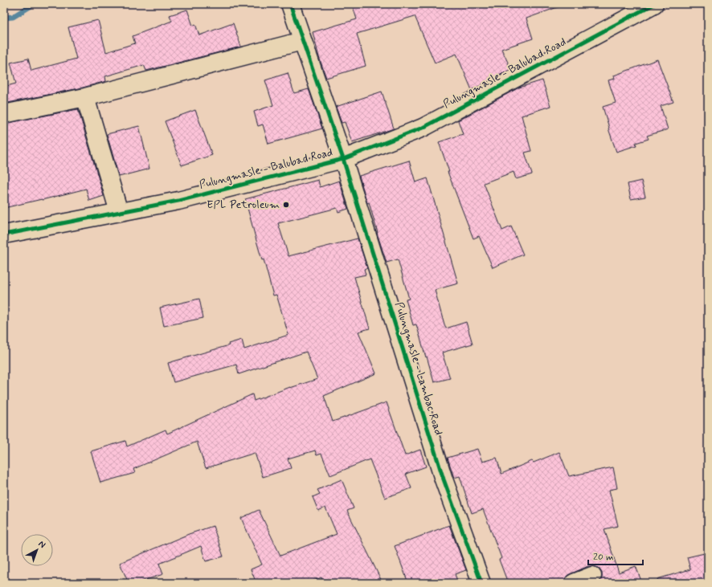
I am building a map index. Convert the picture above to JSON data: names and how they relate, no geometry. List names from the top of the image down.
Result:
{
  "streets": {
    "street": ["Pulungmasle - Balubad Road", "Pulungmasle - Lambac Road"]
  },
  "crossings": [
    ["Pulungmasle - Balubad Road", "Pulungmasle - Lambac Road"]
  ],
  "places": ["EPL Petroleum"],
  "scale_bar": "20 m",
  "north": "top right"
}
